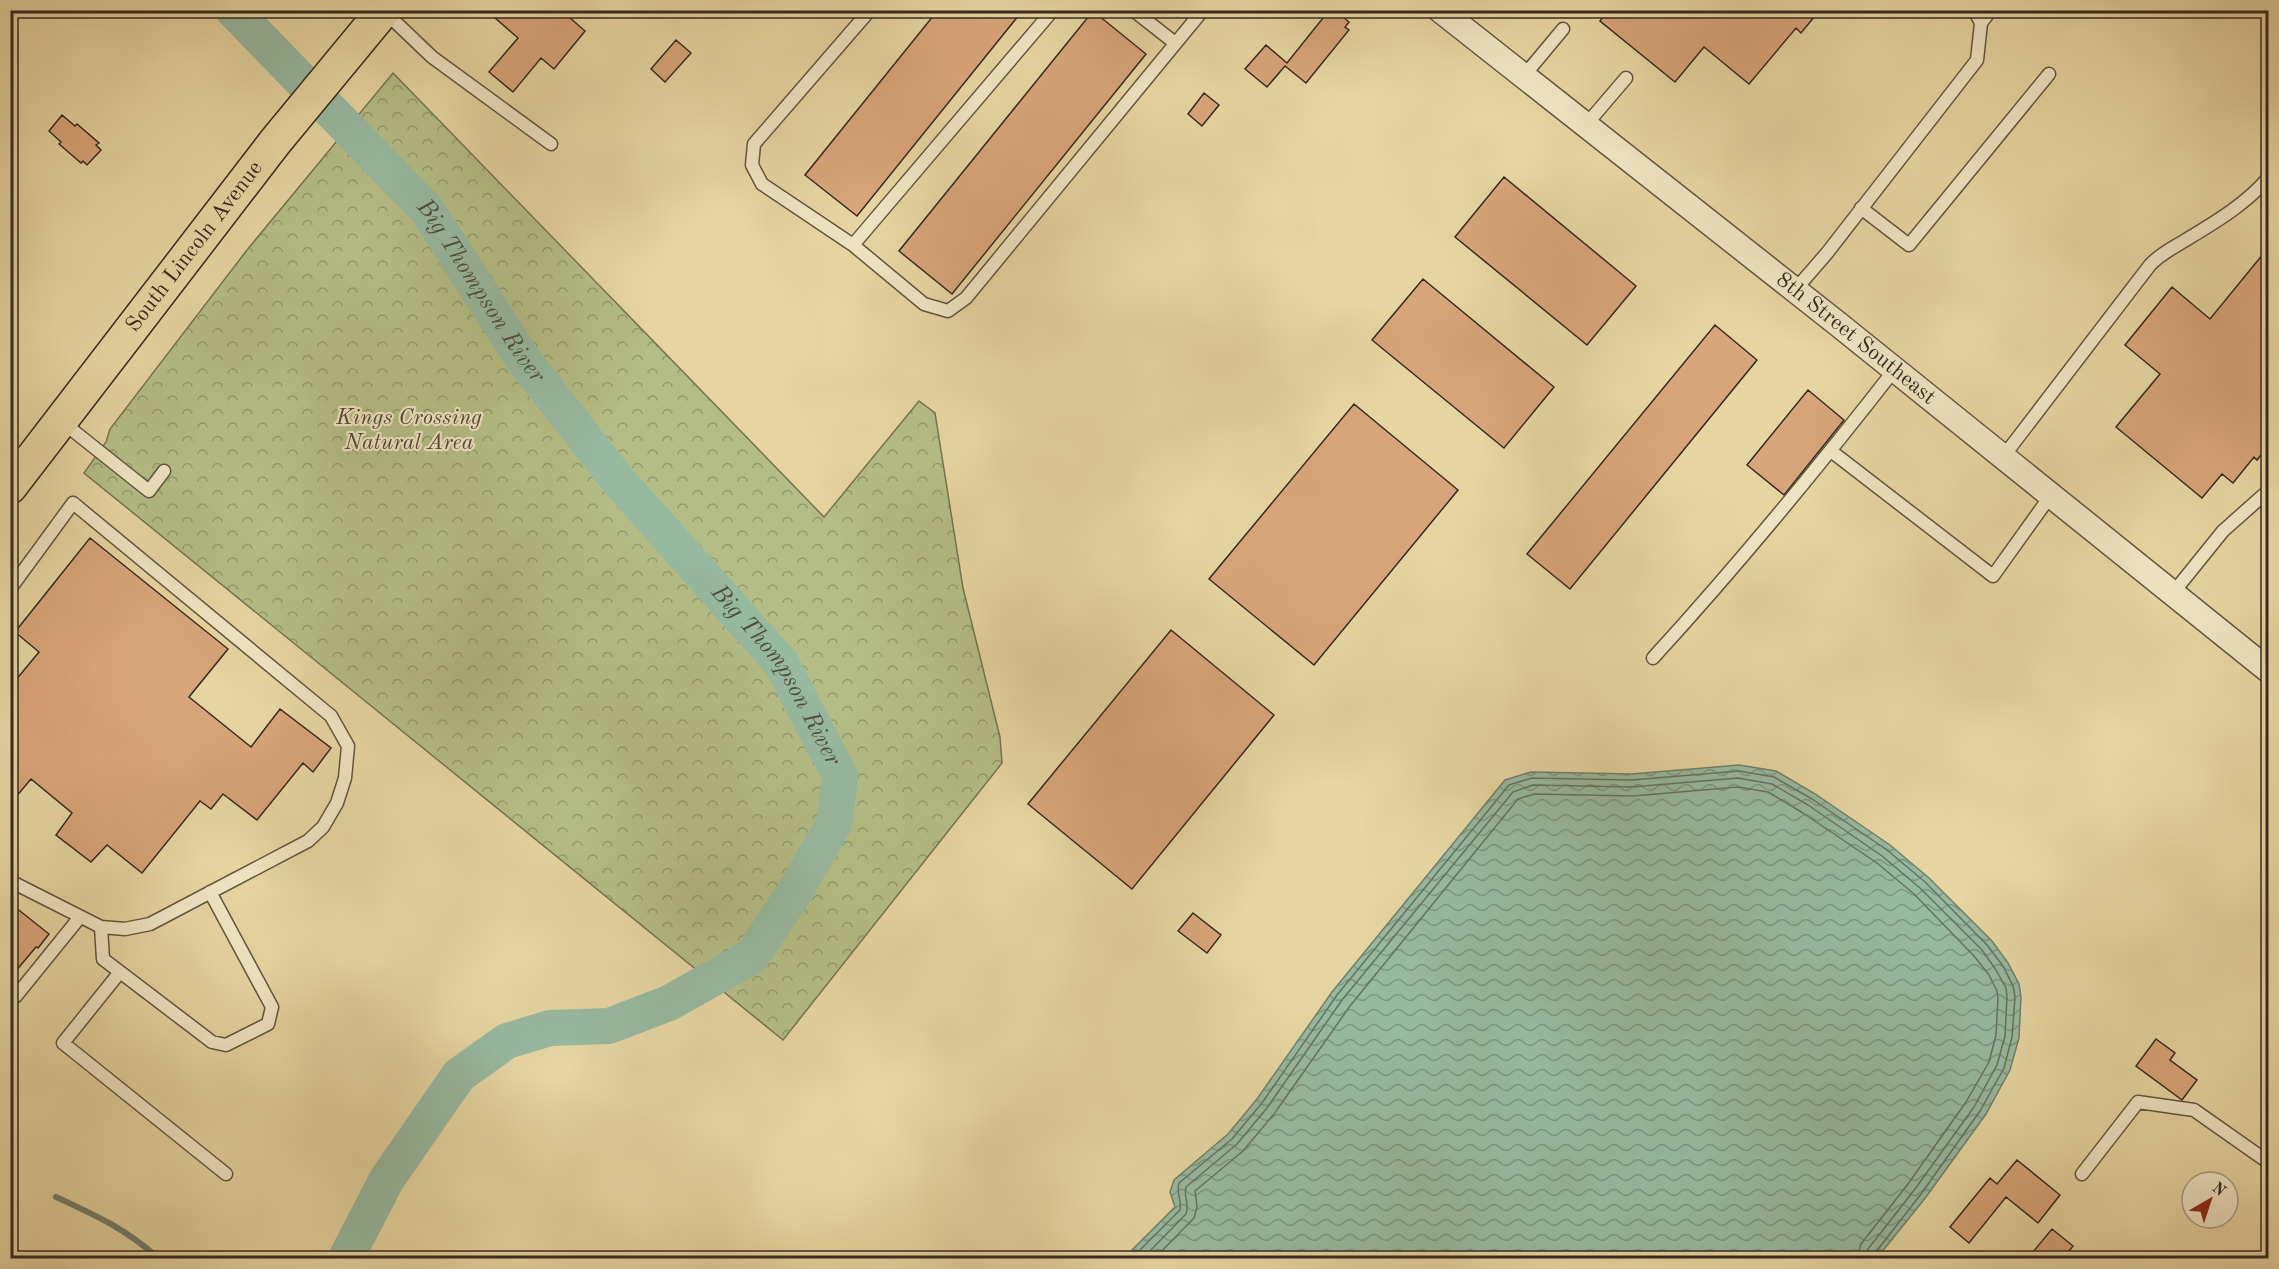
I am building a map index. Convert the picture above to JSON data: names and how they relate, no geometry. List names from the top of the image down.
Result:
{
  "streets": {
    "highway": ["South Lincoln Avenue"],
    "street": ["8th Street Southeast"]
  },
  "water": ["Big Thompson River"],
  "parks": ["Kings Crossing Natural Area"],
  "north": "top right"
}
